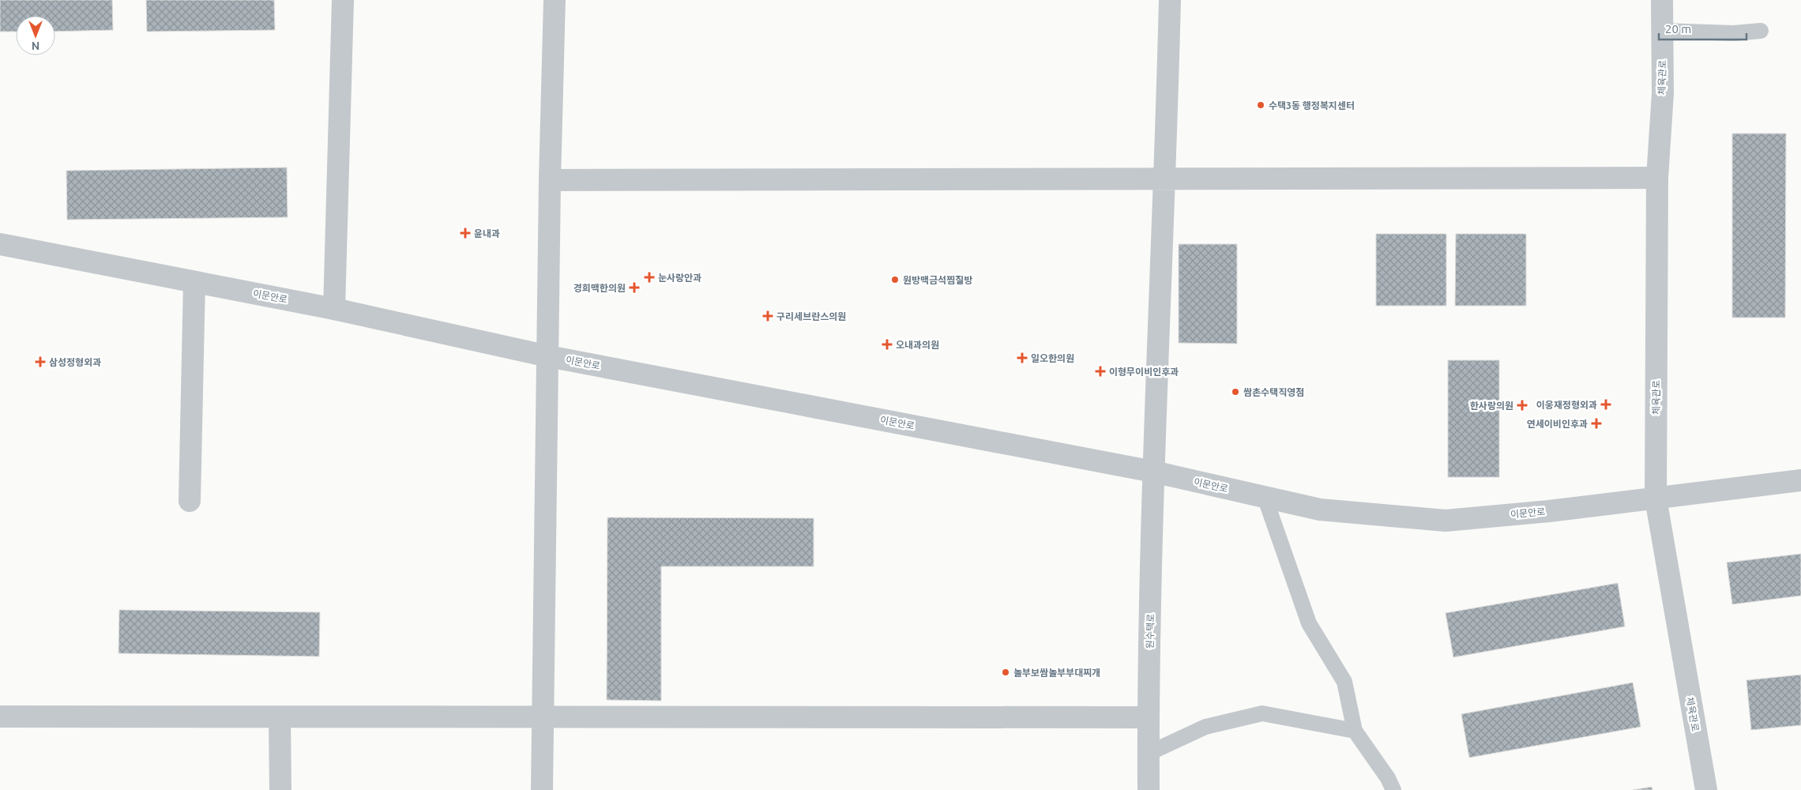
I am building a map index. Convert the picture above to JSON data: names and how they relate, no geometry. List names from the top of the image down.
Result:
{
  "streets": {
    "street": ["체육관로", "이문안로", "원수택로"]
  },
  "crossings": [
    ["체육관로", "이문안로"],
    ["이문안로", "원수택로"]
  ],
  "places": {
    "other": [
      "수택3동 행정복지센터",
      "원방맥금석찜질방",
      "쌈촌수택직영점",
      "놀부보쌈놀부부대찌개"
    ],
    "health": [
      "윤내과",
      "눈사랑안과",
      "경희맥한의원",
      "구리세브란스의원",
      "오내과의원",
      "일오한의원",
      "삼성정형외과",
      "이형무이비인후과",
      "이웅재정형외과",
      "한사랑의원",
      "연세이비인후과"
    ]
  },
  "scale_bar": "20 m",
  "north": "bottom"
}
